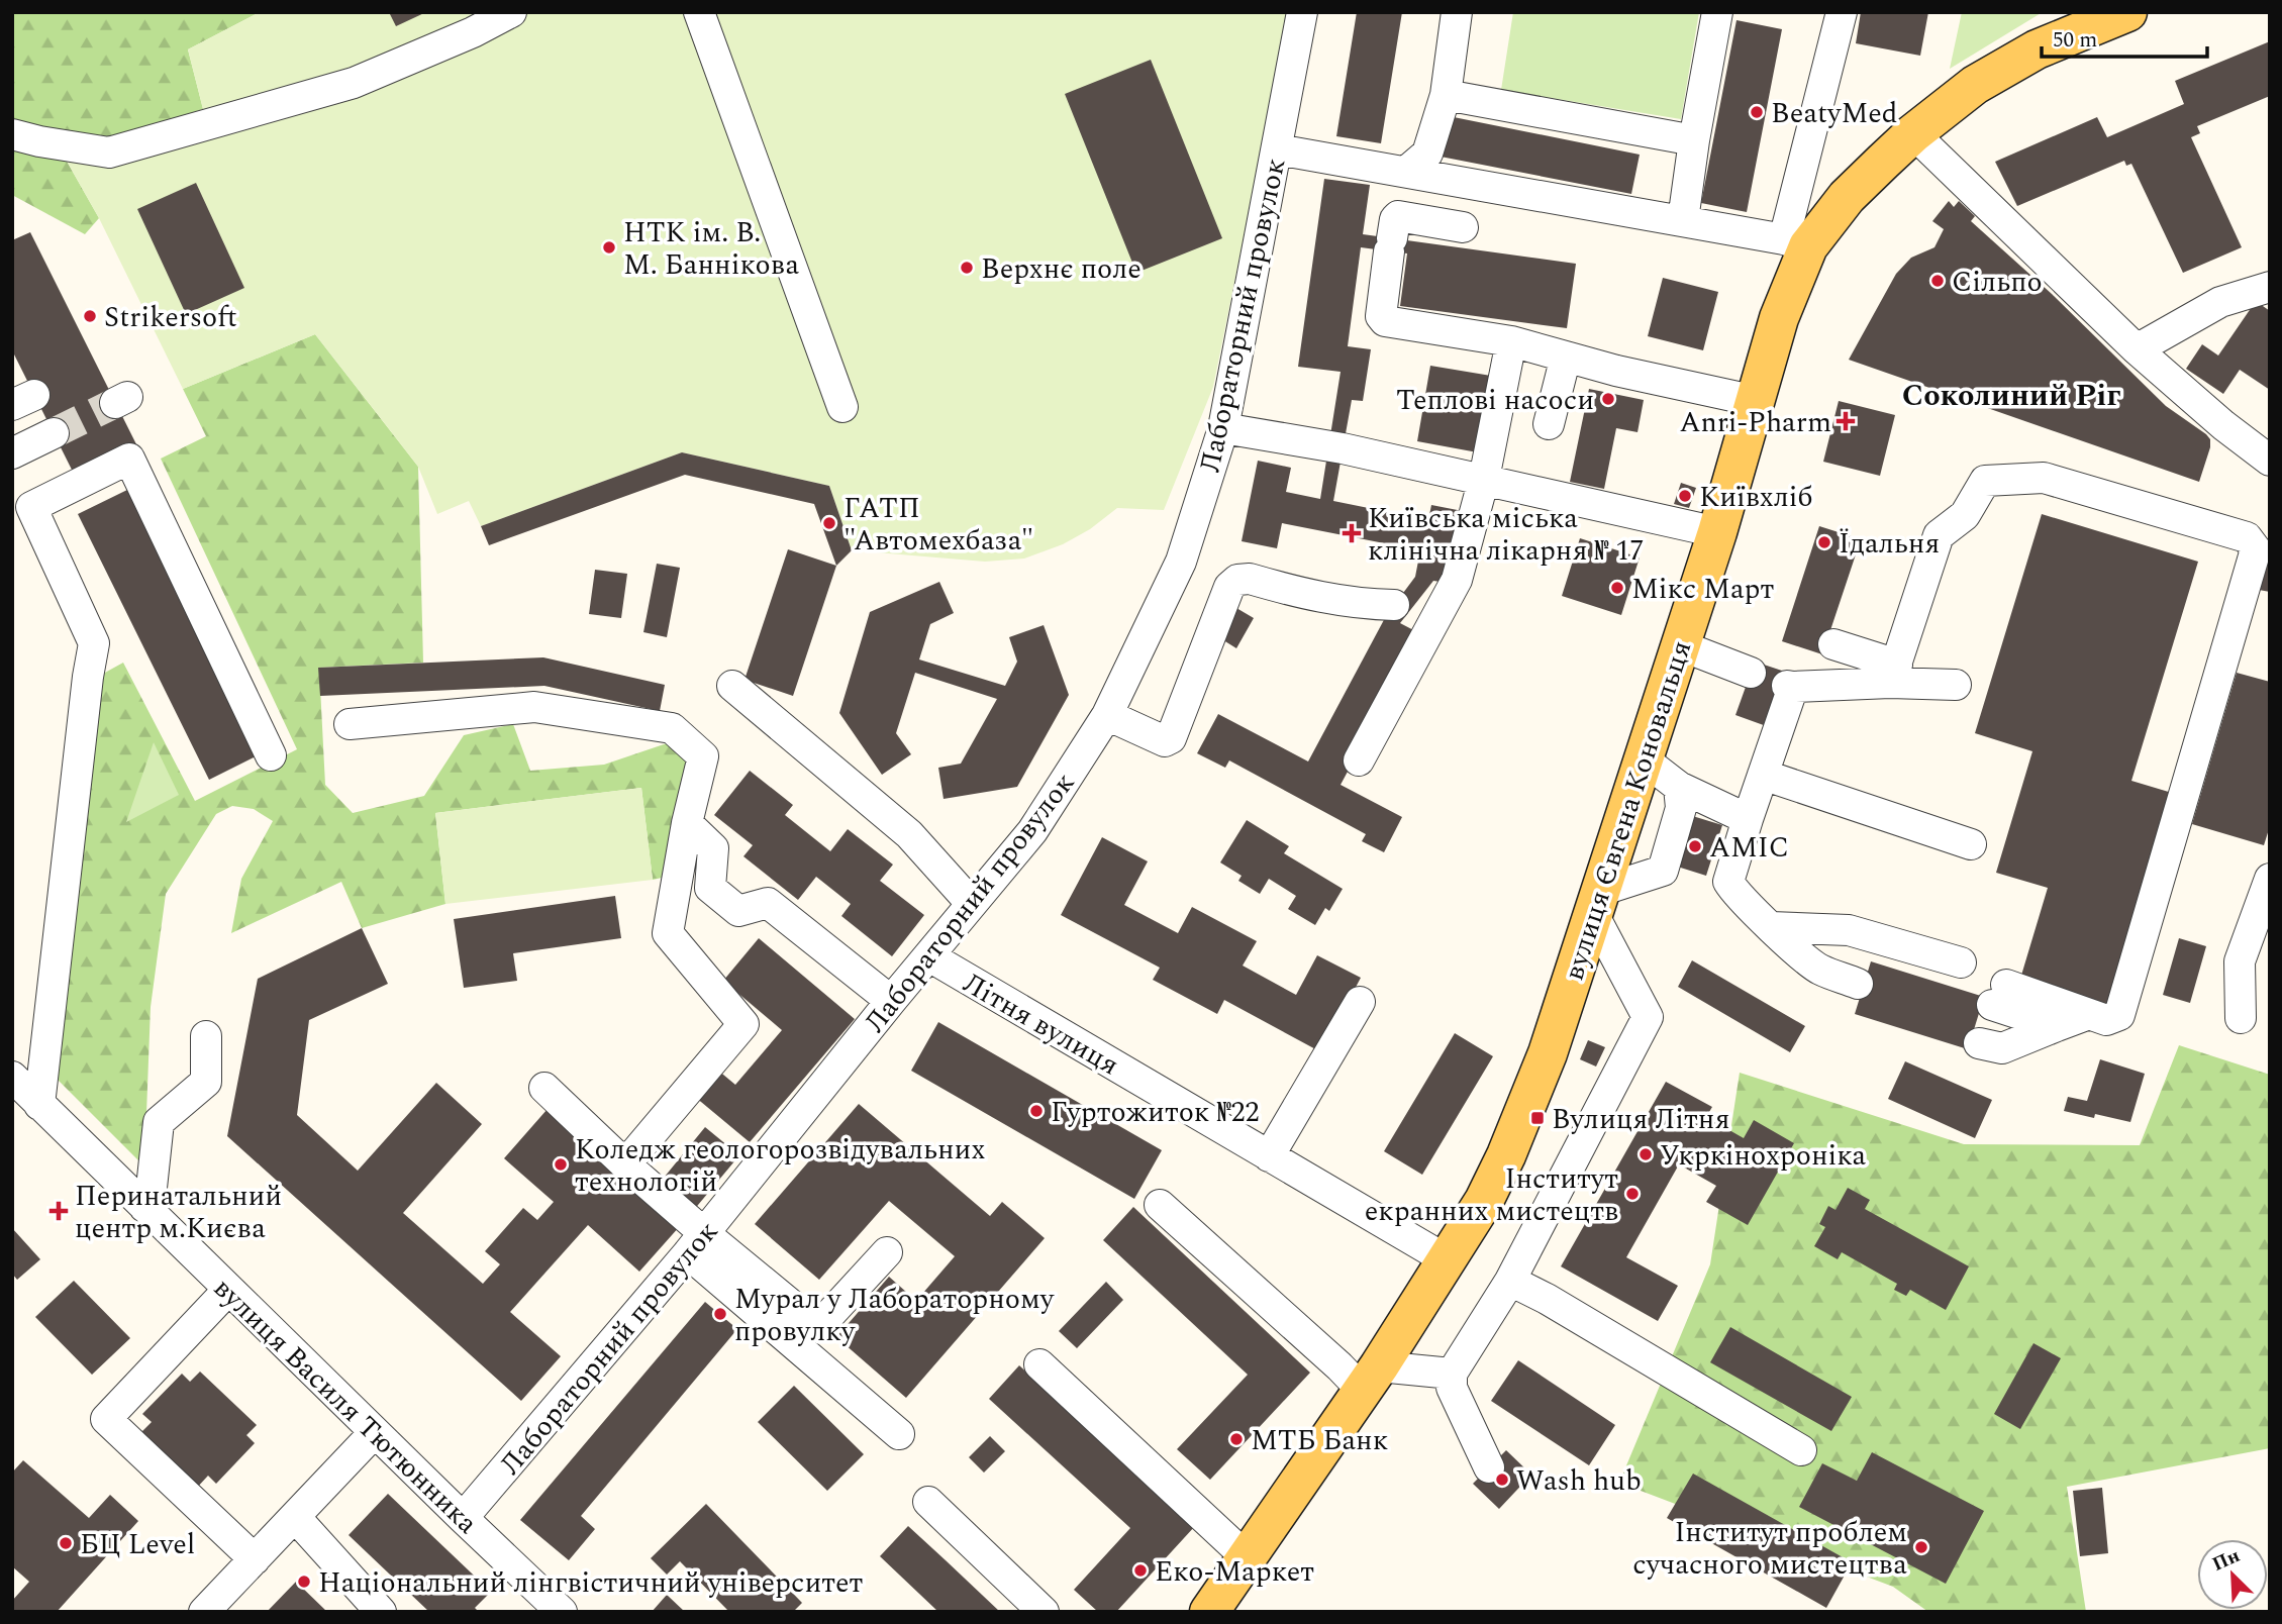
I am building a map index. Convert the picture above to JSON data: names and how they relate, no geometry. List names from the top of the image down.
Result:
{
  "streets": {
    "main road": ["вулиця Євгена Коновальця"],
    "street": ["Лабораторний провулок", "Літня вулиця", "вулиця Василя Тютюнника"]
  },
  "crossings": [
    ["Лабораторний провулок", "Літня вулиця"],
    ["Лабораторний провулок", "вулиця Василя Тютюнника"],
    ["вулиця Євгена Коновальця", "Літня вулиця"]
  ],
  "districts": ["Соколиний Ріг"],
  "places": {
    "other": [
      "BeatyMed",
      "НТК ім. В. М. Баннікова",
      "Верхнє поле",
      "Сільпо",
      "Strikersoft",
      "Теплові насоси",
      "Київхліб",
      "ГАТП \"Автомехбаза\"",
      "Їдальня",
      "Мікс Март",
      "AMIC",
      "Гуртожиток №22",
      "Укркінохроніка",
      "Коледж геологорозвідувальних технологій",
      "Інститут екранних мистецтв",
      "Мурал у Лабораторному провулку",
      "МТБ Банк",
      "Wash hub",
      "БЦ Level",
      "Інститут проблем сучасного мистецтва",
      "Еко-Маркет",
      "Національний лінгвістичний університет"
    ],
    "health": ["Anri-Pharm", "Київська міська клінічна лікарня № 17", "Перинатальний центр м.Києва"],
    "transit": ["Вулиця Літня"]
  },
  "scale_bar": "50 m",
  "north": "top left"
}
